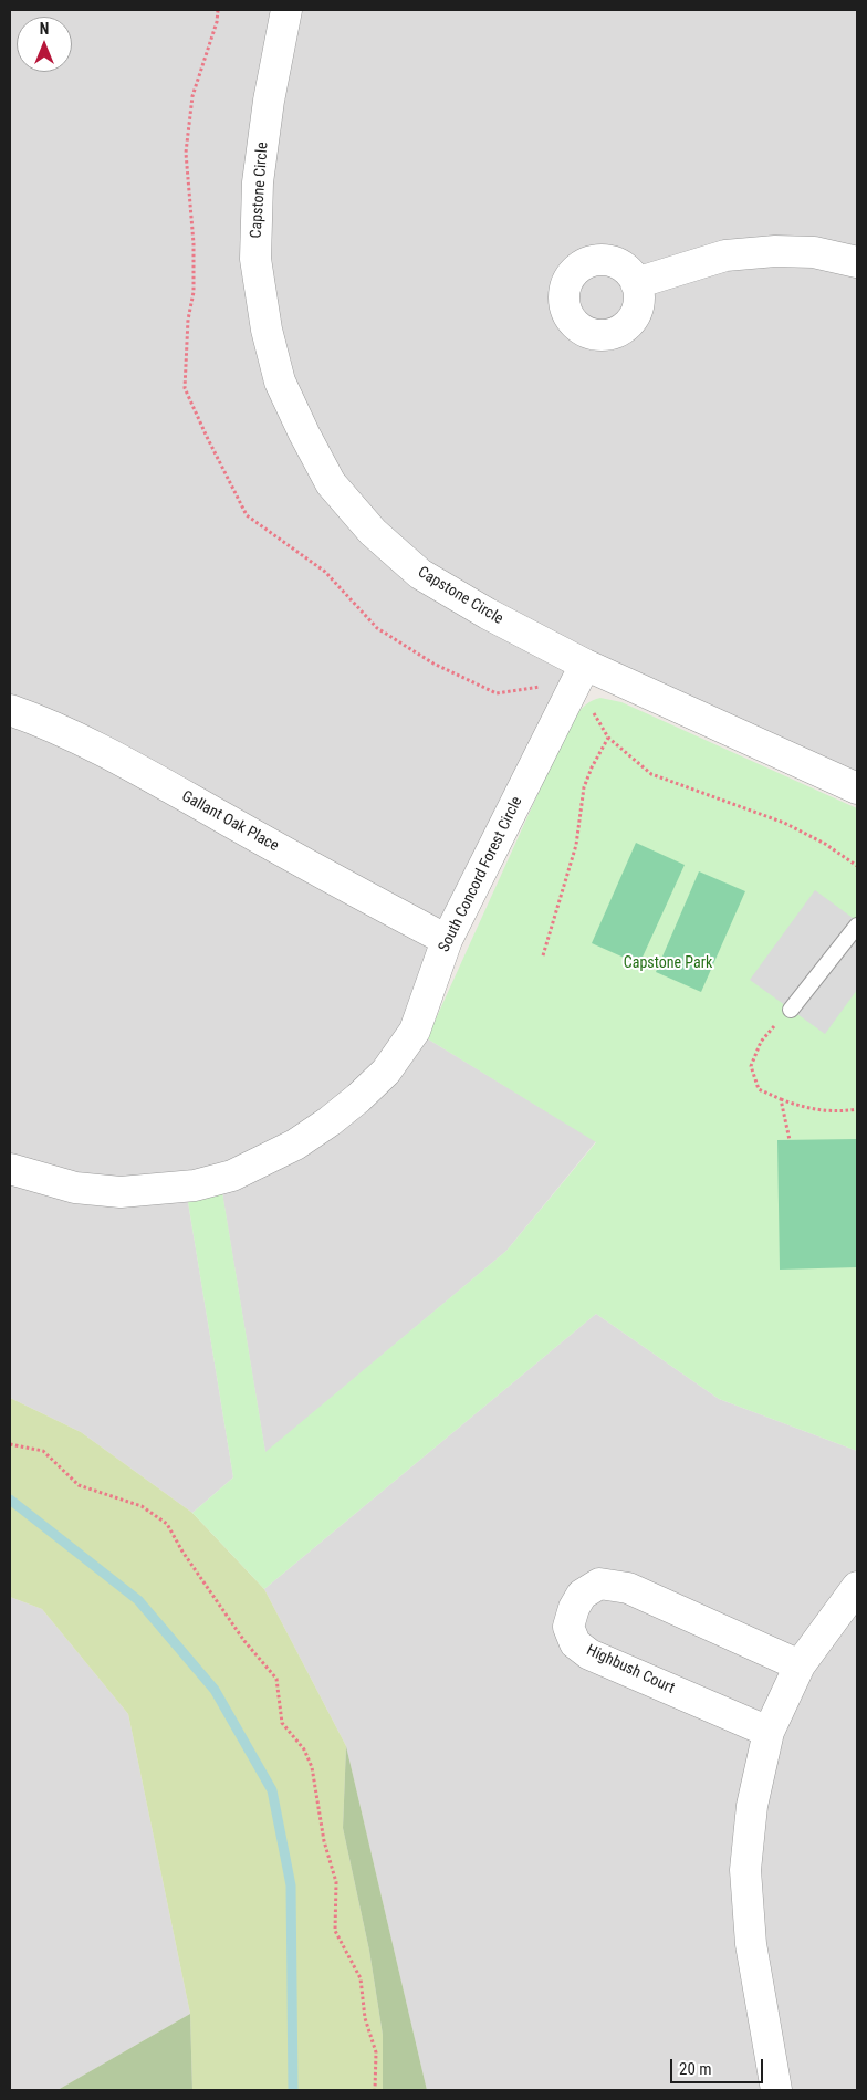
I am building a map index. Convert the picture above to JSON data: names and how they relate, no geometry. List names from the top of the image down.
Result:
{
  "streets": {
    "street": [
      "Capstone Circle",
      "Gallant Oak Place",
      "South Concord Forest Circle",
      "Highbush Court"
    ]
  },
  "crossings": [
    ["Capstone Circle", "South Concord Forest Circle"],
    ["Gallant Oak Place", "South Concord Forest Circle"]
  ],
  "parks": ["Capstone Park"],
  "scale_bar": "20 m",
  "north": "top"
}
